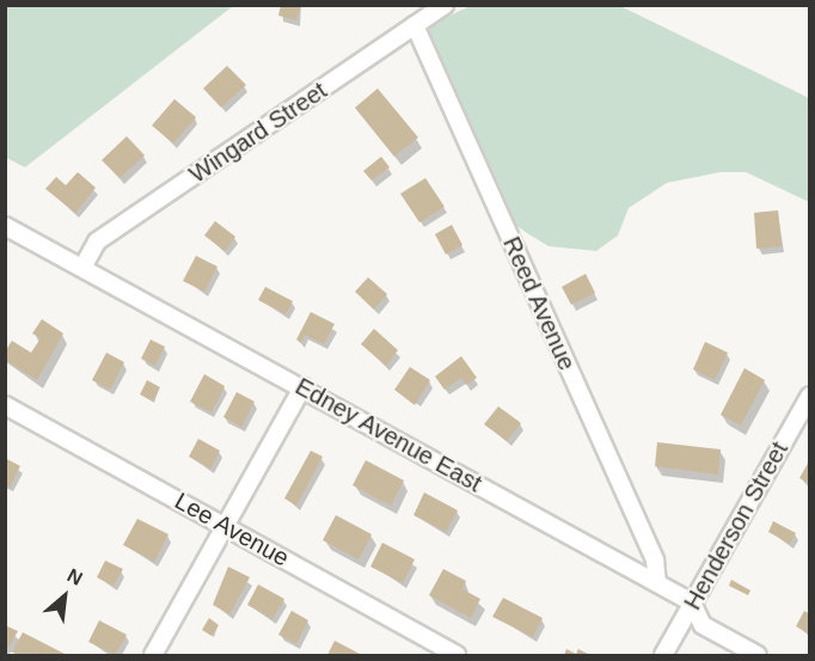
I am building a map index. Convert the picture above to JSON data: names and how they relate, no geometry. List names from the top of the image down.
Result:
{
  "streets": {
    "street": [
      "Wingard Street",
      "Reed Avenue",
      "Edney Avenue East",
      "Henderson Street",
      "Lee Avenue"
    ]
  },
  "crossings": [
    ["Wingard Street", "Reed Avenue"],
    ["Wingard Street", "Edney Avenue East"],
    ["Reed Avenue", "Edney Avenue East"],
    ["Edney Avenue East", "Henderson Street"]
  ],
  "north": "top right"
}
